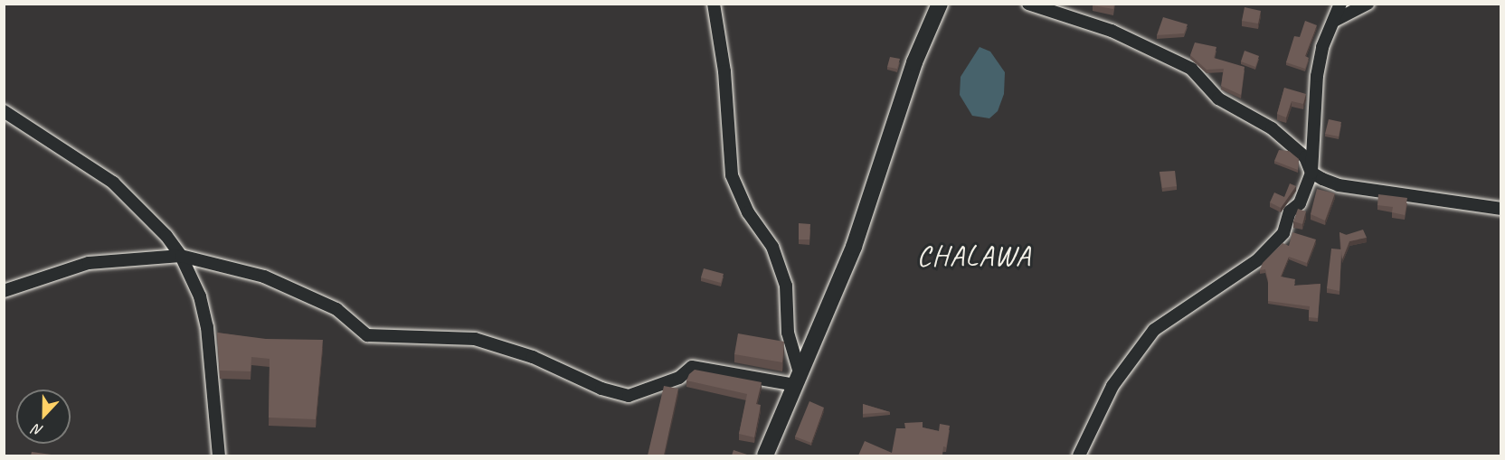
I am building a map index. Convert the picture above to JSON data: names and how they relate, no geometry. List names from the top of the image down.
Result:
{
  "districts": ["CHALAWA"],
  "north": "bottom"
}
